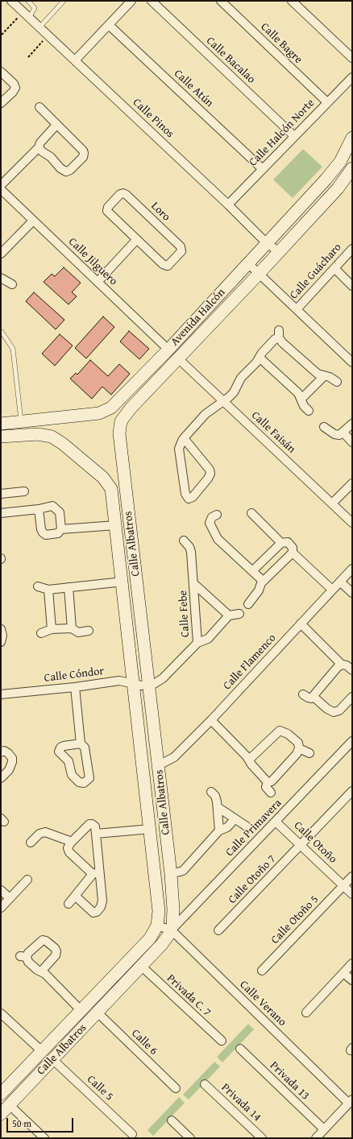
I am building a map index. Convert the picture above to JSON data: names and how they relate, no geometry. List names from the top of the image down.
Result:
{
  "streets": {
    "street": [
      "Calle Bagre",
      "Calle Bacalao",
      "Calle Atún",
      "Calle Pinos",
      "Calle Halcón Norte",
      "Loro",
      "Calle Jilguero",
      "Calle Guácharo",
      "Avenida Halcón",
      "Calle Faisán",
      "Calle Albatros",
      "Calle Febe",
      "Calle Flamenco",
      "Calle Cóndor",
      "Calle Primavera",
      "Calle Otoño",
      "Calle Otoño 7",
      "Calle Otoño 5",
      "Privada C. 7",
      "Calle Verano",
      "Calle 6",
      "Privada 13",
      "Calle 5",
      "Privada 14"
    ]
  },
  "crossings": [
    ["Calle Bagre", "Calle Halcón Norte"],
    ["Calle Bacalao", "Calle Halcón Norte"],
    ["Calle Atún", "Calle Halcón Norte"],
    ["Calle Pinos", "Calle Halcón Norte"],
    ["Calle Pinos", "Avenida Halcón"],
    ["Calle Jilguero", "Avenida Halcón"],
    ["Avenida Halcón", "Calle Faisán"],
    ["Avenida Halcón", "Calle Albatros"],
    ["Calle Albatros", "Calle Febe"],
    ["Calle Albatros", "Calle Flamenco"],
    ["Calle Albatros", "Calle Cóndor"],
    ["Calle Albatros", "Calle Primavera"],
    ["Calle Albatros", "Privada C. 7"],
    ["Calle Albatros", "Calle Verano"],
    ["Calle Albatros", "Calle 6"],
    ["Calle Albatros", "Calle 5"],
    ["Calle Febe", "Calle Cóndor"],
    ["Calle Primavera", "Calle Otoño"],
    ["Calle Primavera", "Calle Verano"],
    ["Calle Otoño", "Calle Otoño 7"],
    ["Calle Otoño", "Calle Otoño 5"]
  ],
  "scale_bar": "50 m"
}
